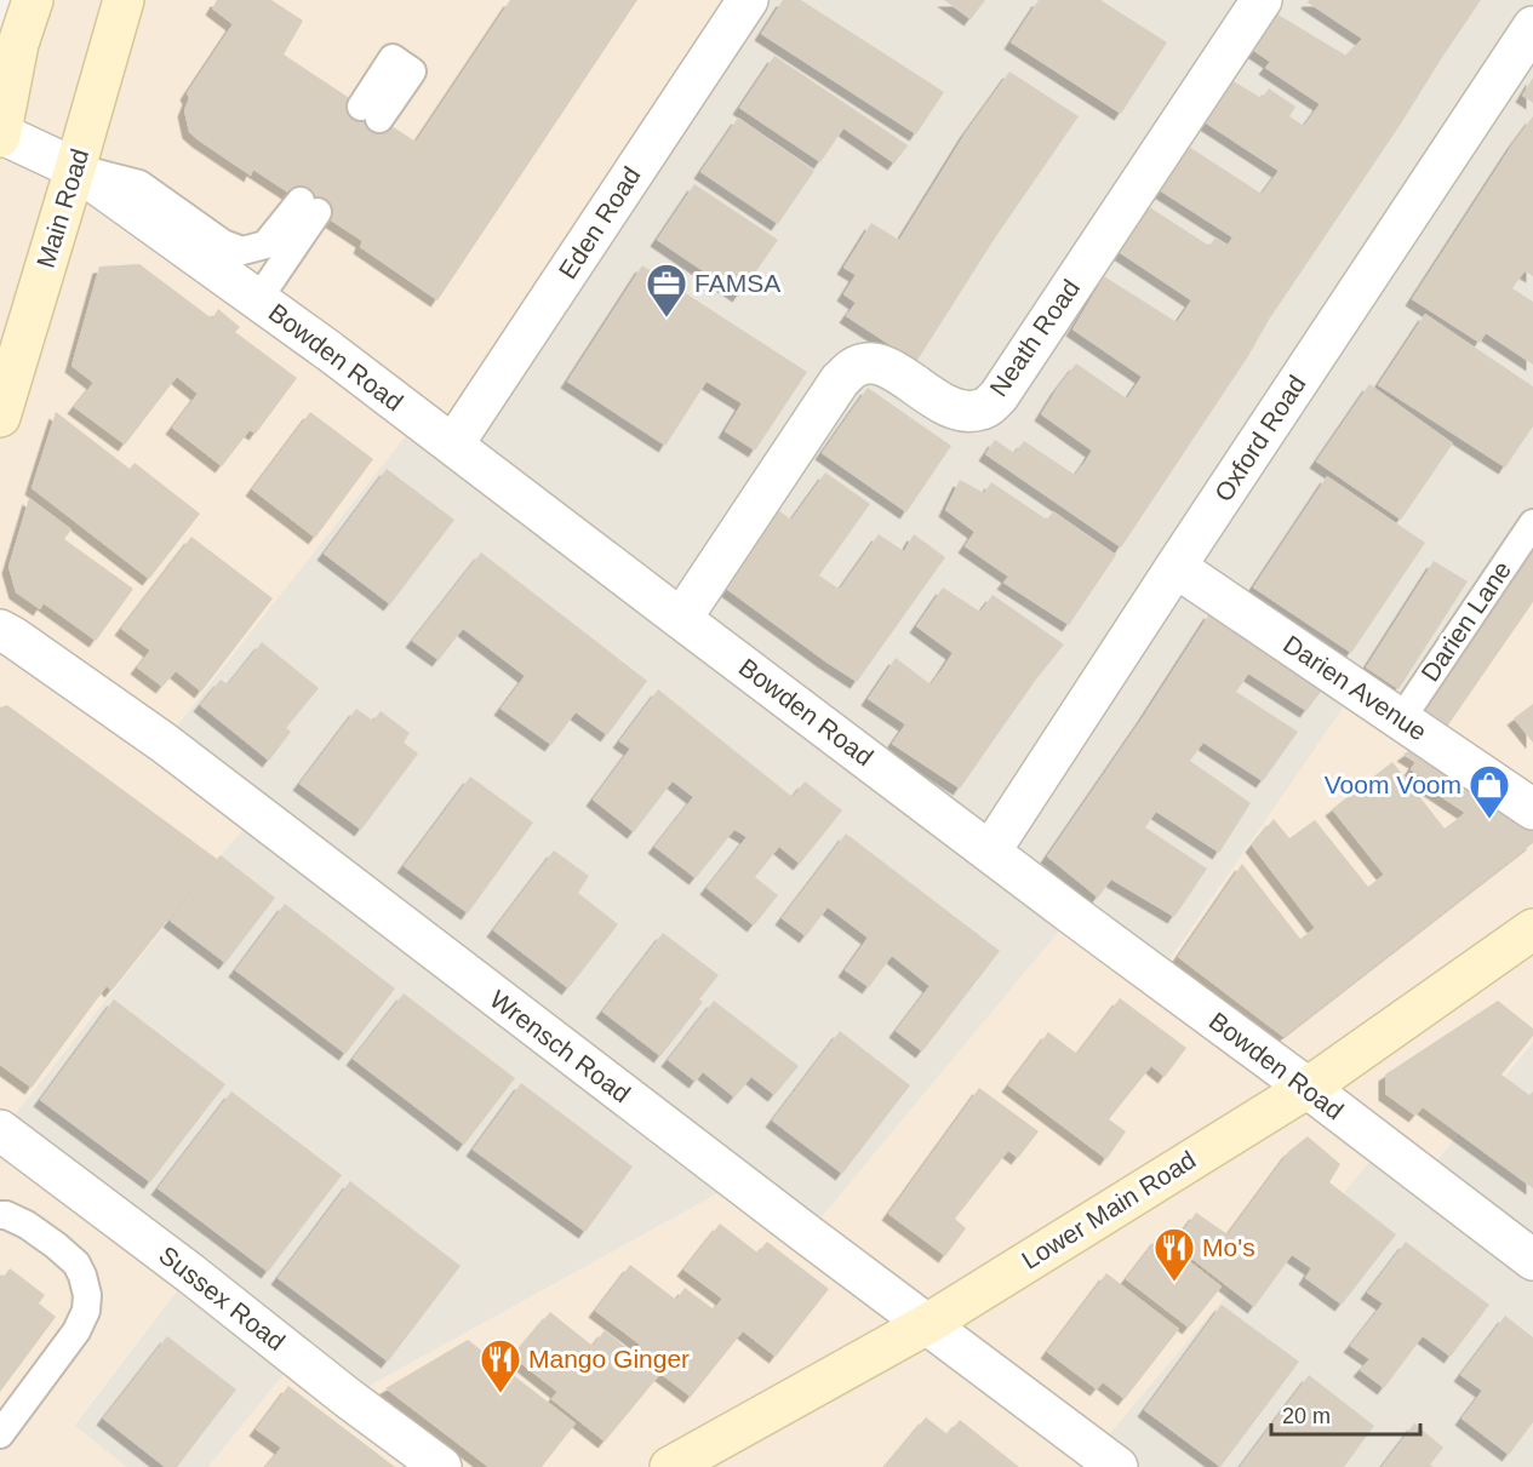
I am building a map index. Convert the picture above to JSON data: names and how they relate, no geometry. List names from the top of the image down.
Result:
{
  "streets": {
    "street": [
      "Main Road",
      "Eden Road",
      "Neath Road",
      "Bowden Road",
      "Oxford Road",
      "Darien Avenue",
      "Wrensch Road",
      "Lower Main Road",
      "Sussex Road"
    ],
    "lane": ["Darien Lane"]
  },
  "crossings": [
    ["Main Road", "Bowden Road"],
    ["Eden Road", "Bowden Road"],
    ["Neath Road", "Bowden Road"],
    ["Bowden Road", "Oxford Road"],
    ["Bowden Road", "Lower Main Road"],
    ["Oxford Road", "Darien Avenue"],
    ["Darien Lane", "Darien Avenue"],
    ["Wrensch Road", "Lower Main Road"]
  ],
  "places": {
    "office": ["FAMSA"],
    "shop": ["Voom Voom"],
    "restaurant": ["Mo's", "Mango Ginger"]
  },
  "scale_bar": "20 m"
}
